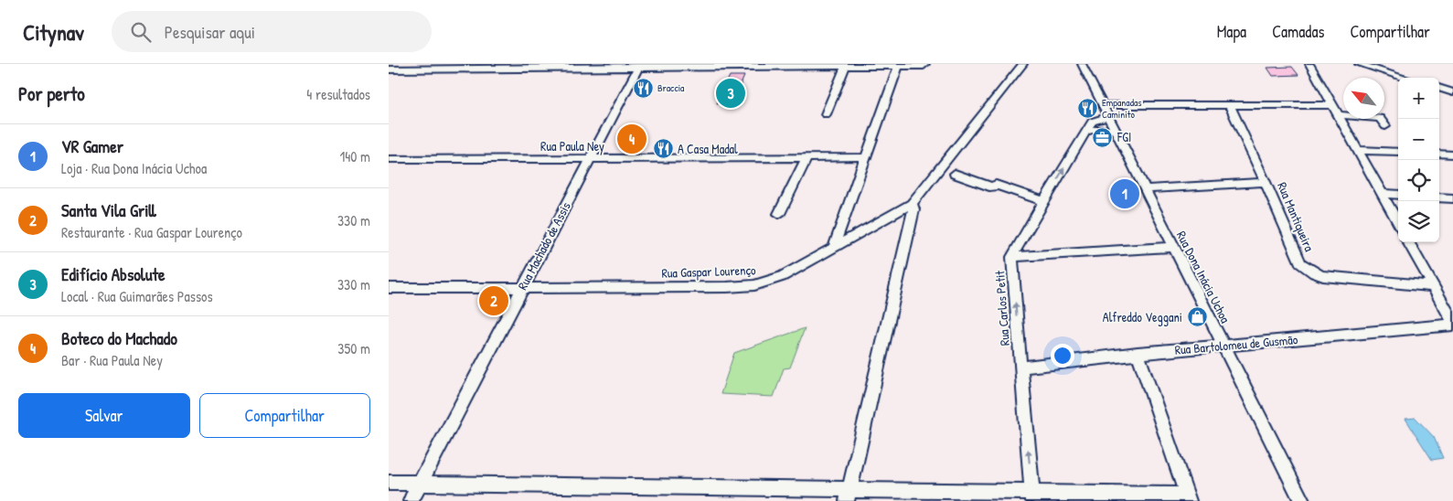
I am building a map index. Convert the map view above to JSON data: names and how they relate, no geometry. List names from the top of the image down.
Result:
{
  "streets": {
    "street": [
      "Rua Paula Ney",
      "Rua Mantiqueira",
      "Rua Machado de Assis",
      "Rua Gaspar Lourenço",
      "Rua Dona Inácia Uchoa",
      "Rua Carlos Petit",
      "Rua Bartolomeu de Gusmão"
    ]
  },
  "crossings": [
    ["Rua Paula Ney", "Rua Machado de Assis"],
    ["Rua Machado de Assis", "Rua Gaspar Lourenço"],
    ["Rua Dona Inácia Uchoa", "Rua Carlos Petit"],
    ["Rua Dona Inácia Uchoa", "Rua Bartolomeu de Gusmão"],
    ["Rua Carlos Petit", "Rua Bartolomeu de Gusmão"]
  ],
  "one_way": ["Rua Carlos Petit"],
  "places": {
    "restaurant": ["Braccia", "Empanadas Caminito", "A Casa Madal"],
    "office": ["FGI"],
    "shop": ["Alfreddo Veggani"]
  },
  "north": "top left",
  "page": {
    "header": "Citynav",
    "search": "Pesquisar aqui",
    "nav": ["Mapa", "Camadas", "Compartilhar"],
    "heading": ["Por perto", "4 resultados"],
    "pins": [
      "3",
      "4",
      "1",
      "2"
    ],
    "map_buttons": ["+", "−"],
    "list": [
      {
        "mark": "1",
        "name": "VR Gamer",
        "note": "Loja · Rua Dona Inácia Uchoa",
        "value": "140 m"
      },
      {
        "mark": "2",
        "name": "Santa Vila Grill",
        "note": "Restaurante · Rua Gaspar Lourenço",
        "value": "330 m"
      },
      {
        "mark": "3",
        "name": "Edifício Absolute",
        "note": "Local · Rua Guimarães Passos",
        "value": "330 m"
      },
      {
        "mark": "4",
        "name": "Boteco do Machado",
        "note": "Bar · Rua Paula Ney",
        "value": "350 m"
      }
    ],
    "buttons": ["Salvar", "Compartilhar"]
  }
}
